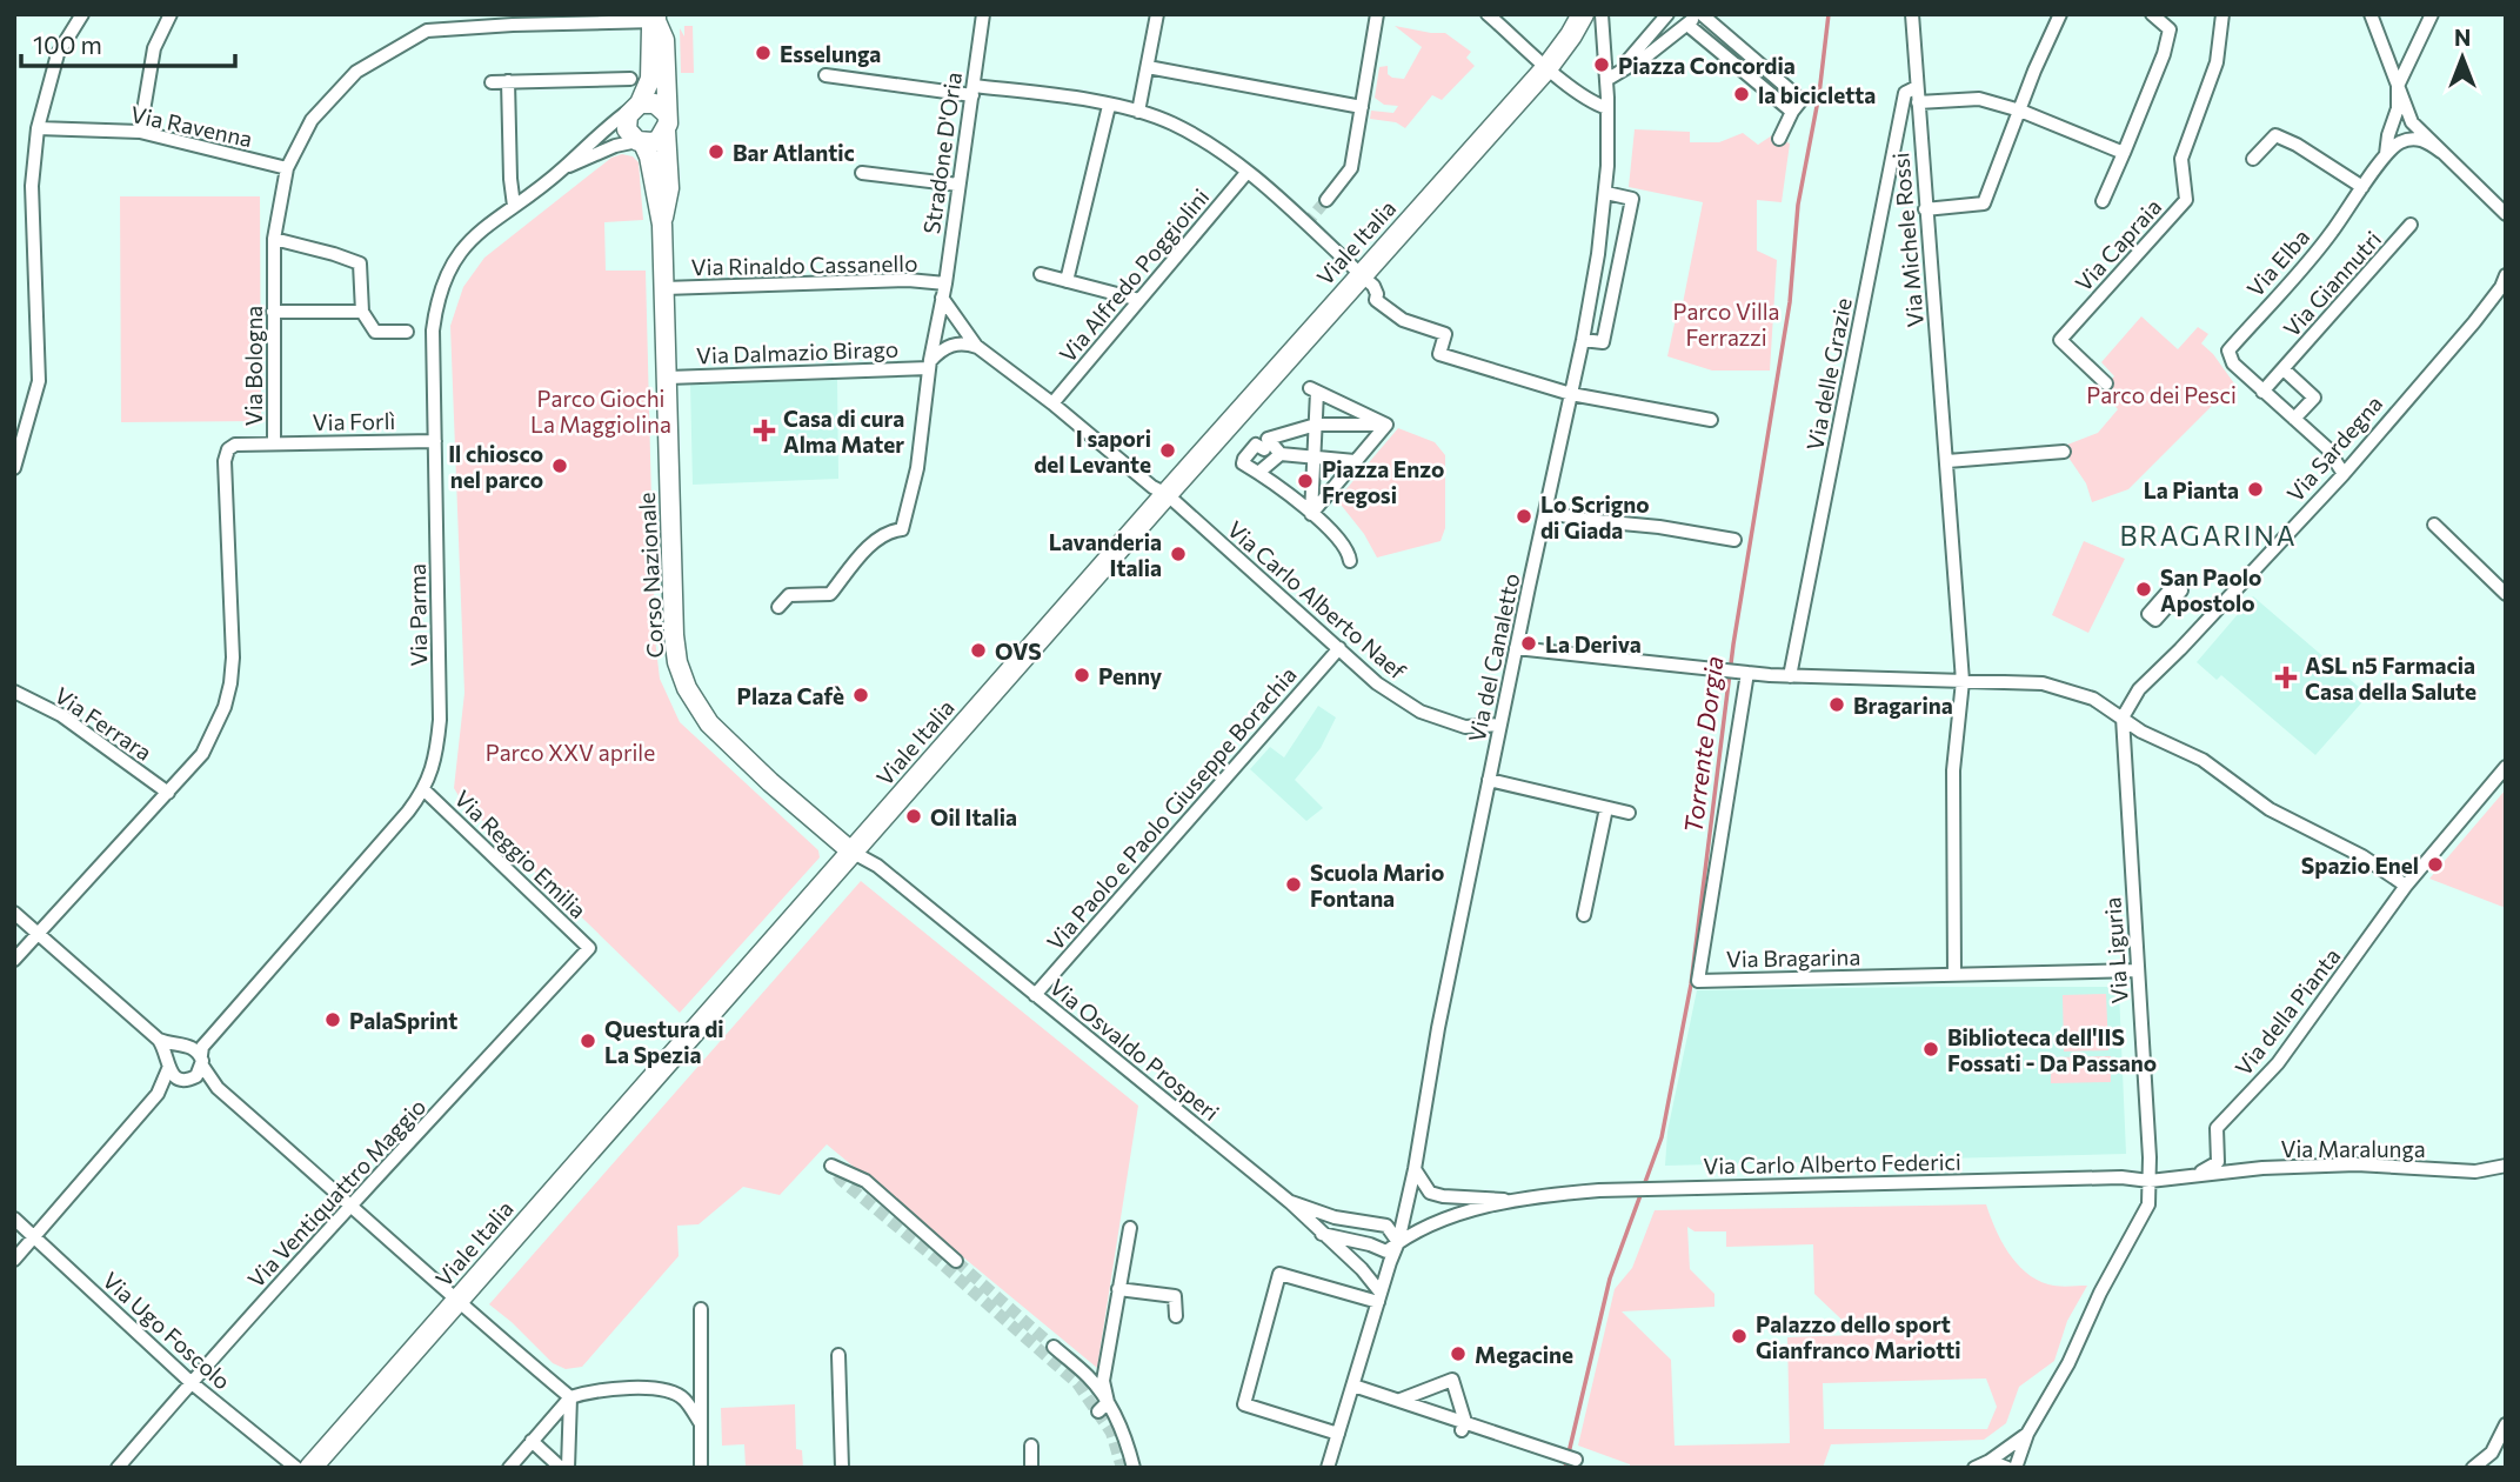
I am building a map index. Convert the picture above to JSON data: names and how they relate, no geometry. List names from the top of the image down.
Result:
{
  "streets": {
    "main road": ["Viale Italia"],
    "street": [
      "Via Ravenna",
      "Stradone D'Oria",
      "Via Michele Rossi",
      "Via Capraia",
      "Via Elba",
      "Via Rinaldo Cassanello",
      "Via Alfredo Poggiolini",
      "Via Giannutri",
      "Via Dalmazio Birago",
      "Via Bologna",
      "Via delle Grazie",
      "Via Forlì",
      "Via Sardegna",
      "Corso Nazionale",
      "Via Carlo Alberto Naef",
      "Via Parma",
      "Via del Canaletto",
      "Via Ferrara",
      "Via Paolo e Paolo Giuseppe Borachia",
      "Via Reggio Emilia",
      "Via Liguria",
      "Via Bragarina",
      "Via della Pianta",
      "Via Osvaldo Prosperi",
      "Via Maralunga",
      "Via Carlo Alberto Federici",
      "Via Ventiquattro Maggio",
      "Via Ugo Foscolo"
    ]
  },
  "crossings": [
    ["Via Ravenna", "Via Bologna"],
    ["Stradone D'Oria", "Via Rinaldo Cassanello"],
    ["Stradone D'Oria", "Via Dalmazio Birago"],
    ["Stradone D'Oria", "Via Carlo Alberto Naef"],
    ["Via Michele Rossi", "Via delle Grazie"],
    ["Viale Italia", "Corso Nazionale"],
    ["Viale Italia", "Via Carlo Alberto Naef"],
    ["Viale Italia", "Via Osvaldo Prosperi"],
    ["Via Elba", "Via Giannutri"],
    ["Via Rinaldo Cassanello", "Corso Nazionale"],
    ["Via Alfredo Poggiolini", "Via Carlo Alberto Naef"],
    ["Via Dalmazio Birago", "Corso Nazionale"],
    ["Via Bologna", "Via Forlì"],
    ["Via Bologna", "Corso Nazionale"],
    ["Via Bologna", "Via Ferrara"],
    ["Via Forlì", "Via Parma"],
    ["Via Sardegna", "Via Liguria"],
    ["Corso Nazionale", "Via Parma"],
    ["Corso Nazionale", "Via Osvaldo Prosperi"],
    ["Via Carlo Alberto Naef", "Via del Canaletto"],
    ["Via Carlo Alberto Naef", "Via Paolo e Paolo Giuseppe Borachia"],
    ["Via Parma", "Via Reggio Emilia"],
    ["Via del Canaletto", "Via Osvaldo Prosperi"],
    ["Via del Canaletto", "Via Carlo Alberto Federici"],
    ["Via Paolo e Paolo Giuseppe Borachia", "Via Osvaldo Prosperi"],
    ["Via Reggio Emilia", "Via Ventiquattro Maggio"],
    ["Via Liguria", "Via Bragarina"],
    ["Via Liguria", "Via Carlo Alberto Federici"],
    ["Via della Pianta", "Via Maralunga"],
    ["Via Ventiquattro Maggio", "Via Ugo Foscolo"]
  ],
  "districts": ["BRAGARINA"],
  "water": ["Torrente Dorgia"],
  "parks": [
    "Parco Villa Ferrazzi",
    "Parco dei Pesci",
    "Parco Giochi La Maggiolina",
    "Parco XXV aprile"
  ],
  "places": {
    "other": [
      "Esselunga",
      "Piazza Concordia",
      "la bicicletta",
      "Bar Atlantic",
      "I sapori del Levante",
      "Il chiosco nel parco",
      "Piazza Enzo Fregosi",
      "La Pianta",
      "Lo Scrigno di Giada",
      "Lavanderia Italia",
      "San Paolo Apostolo",
      "La Deriva",
      "OVS",
      "Penny",
      "Plaza Cafè",
      "Bragarina",
      "Oil Italia",
      "Spazio Enel",
      "Scuola Mario Fontana",
      "PalaSprint",
      "Questura di La Spezia",
      "Biblioteca dell'IIS Fossati - Da Passano",
      "Palazzo dello sport Gianfranco Mariotti",
      "Megacine"
    ],
    "health": ["Casa di cura Alma Mater", "ASL n5 Farmacia Casa della Salute"]
  },
  "scale_bar": "100 m",
  "north": "top"
}
